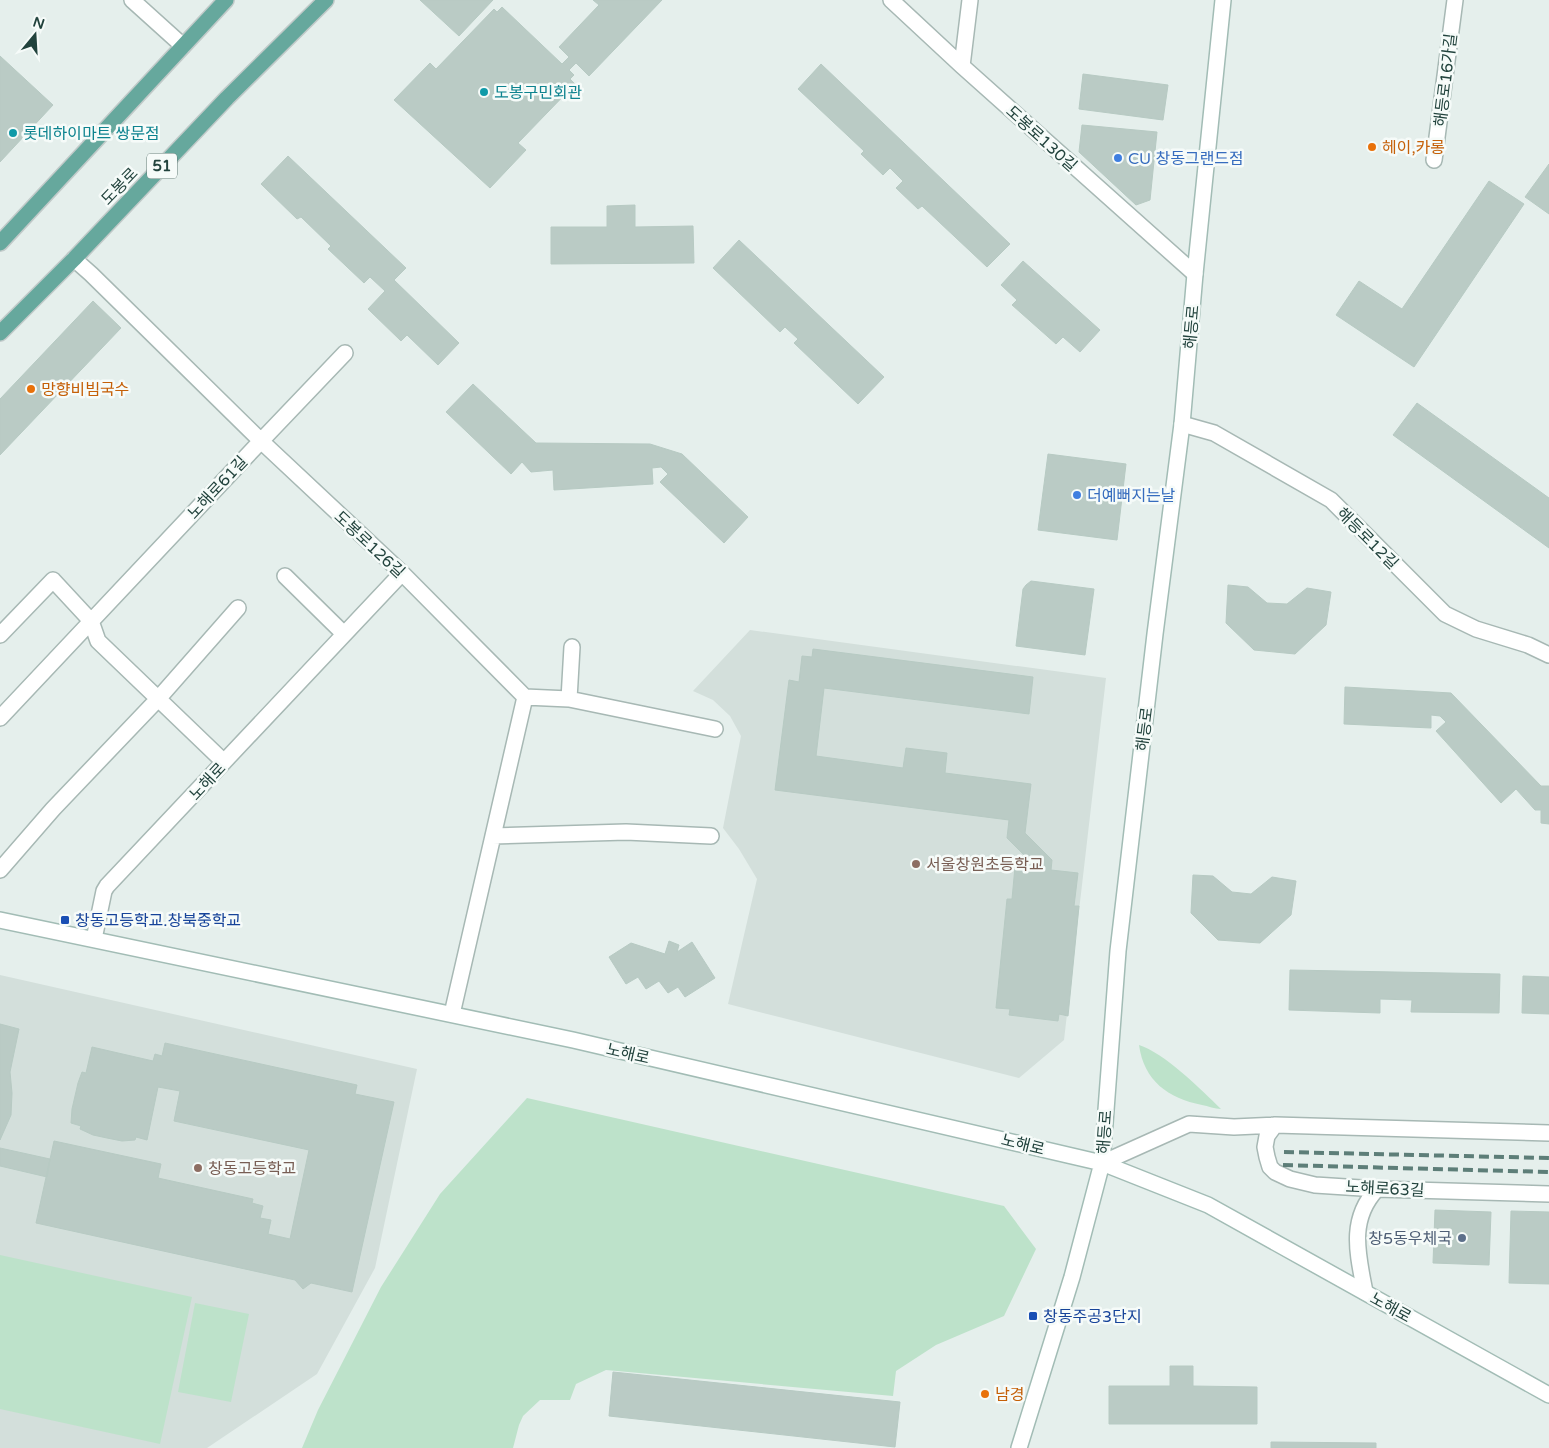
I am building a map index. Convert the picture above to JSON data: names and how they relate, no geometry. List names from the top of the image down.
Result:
{
  "streets": {
    "main road": ["51", "도봉로"],
    "street": [
      "해등로16가길",
      "도봉로130길",
      "해등로",
      "노해로61길",
      "해등로12길",
      "도봉로126길",
      "노해로",
      "노해로63길"
    ]
  },
  "crossings": [
    ["도봉로130길", "해등로"],
    ["도봉로", "도봉로126길"],
    ["해등로", "해등로12길"],
    ["해등로", "노해로"],
    ["노해로61길", "도봉로126길"],
    ["도봉로126길", "노해로"]
  ],
  "places": {
    "other": [
      "도봉구민회관",
      "롯데하이마트 쌍문점",
      "헤이,카롱",
      "CU 창동그랜드점",
      "망향비빔국수",
      "더예뻐지는날",
      "서울창원초등학교",
      "창동고등학교",
      "창5동우체국",
      "남경"
    ],
    "transit": ["창동고등학교.창북중학교", "창동주공3단지"]
  },
  "north": "top"
}
